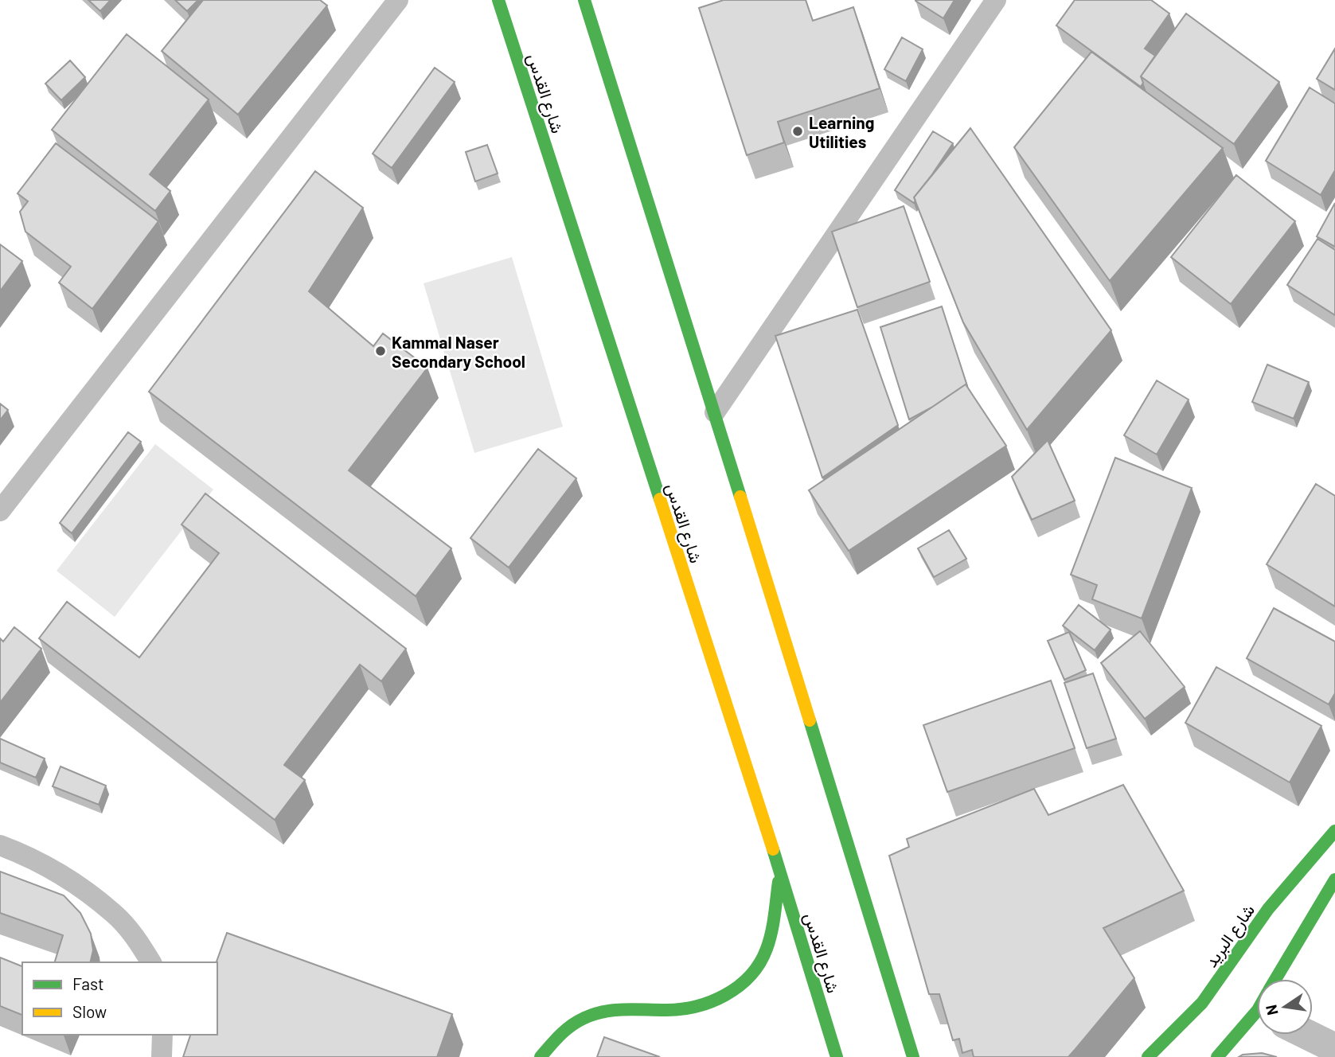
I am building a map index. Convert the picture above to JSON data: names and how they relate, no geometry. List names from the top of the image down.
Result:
{
  "streets": {
    "main road": ["شارع القدس", "شارع البريد"]
  },
  "places": ["Learning Utilities", "Kammal Naser Secondary School"],
  "legend": ["Fast", "Slow"],
  "north": "left"
}
